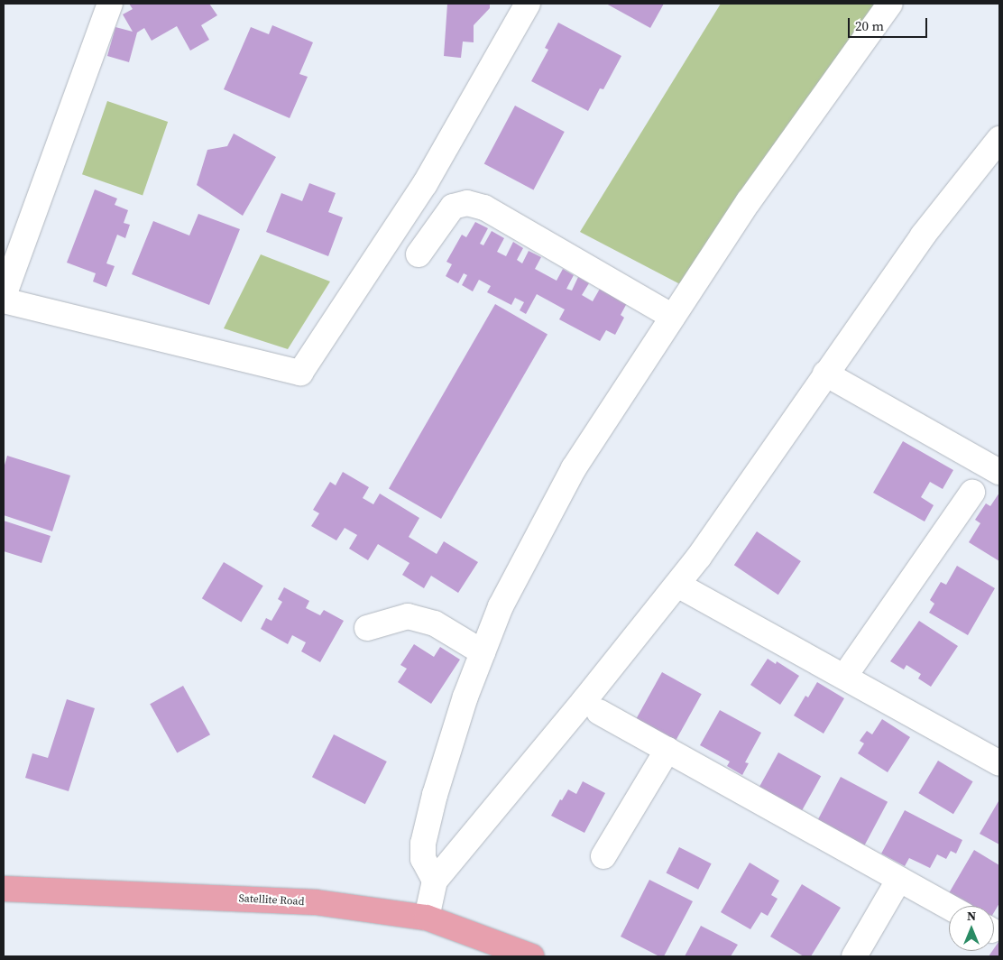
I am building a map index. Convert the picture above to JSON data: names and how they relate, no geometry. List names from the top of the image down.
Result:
{
  "streets": {
    "main road": ["Satellite Road"]
  },
  "scale_bar": "20 m",
  "north": "top"
}
